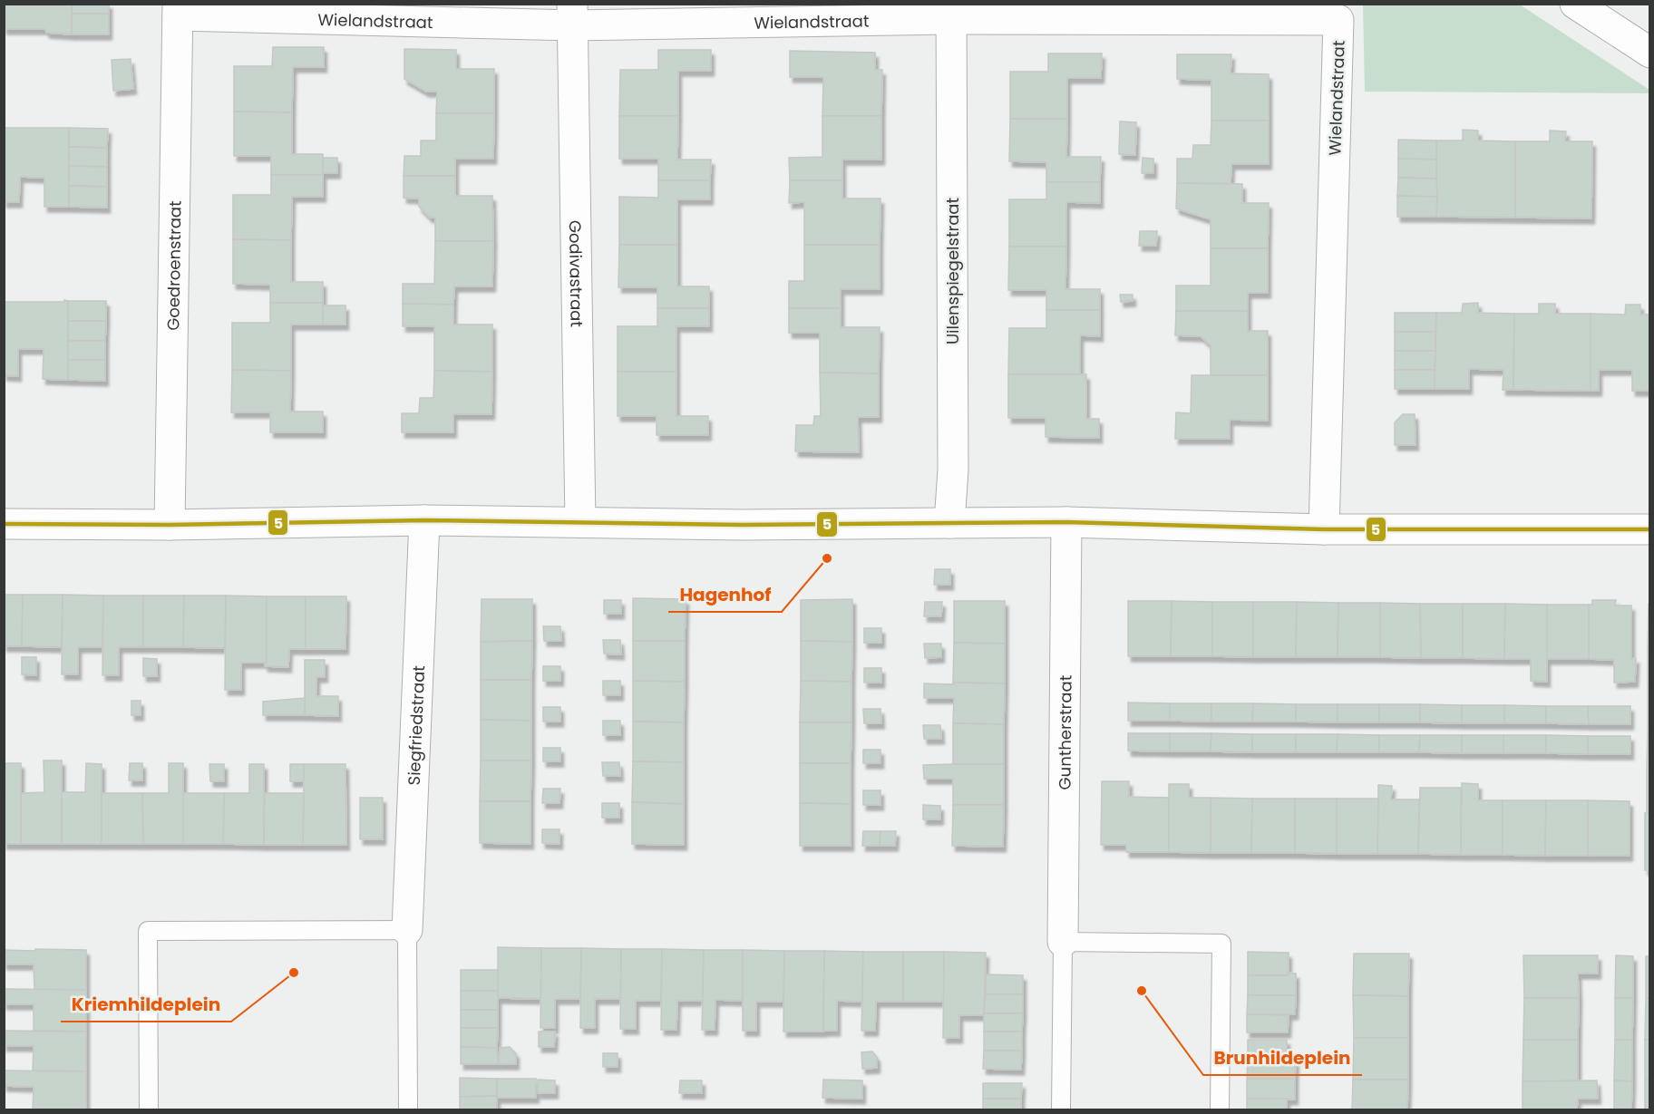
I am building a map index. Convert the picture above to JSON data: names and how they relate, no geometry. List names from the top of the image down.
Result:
{
  "streets": {
    "street": [
      "Wielandstraat",
      "Goedroenstraat",
      "Uilenspiegelstraat",
      "Godivastraat",
      "Siegfriedstraat",
      "Guntherstraat"
    ]
  },
  "crossings": [
    ["Wielandstraat", "Goedroenstraat"],
    ["Wielandstraat", "Uilenspiegelstraat"],
    ["Wielandstraat", "Godivastraat"]
  ],
  "places": ["Hagenhof", "Kriemhildeplein", "Brunhildeplein"],
  "lines": ["transit line 5"]
}
